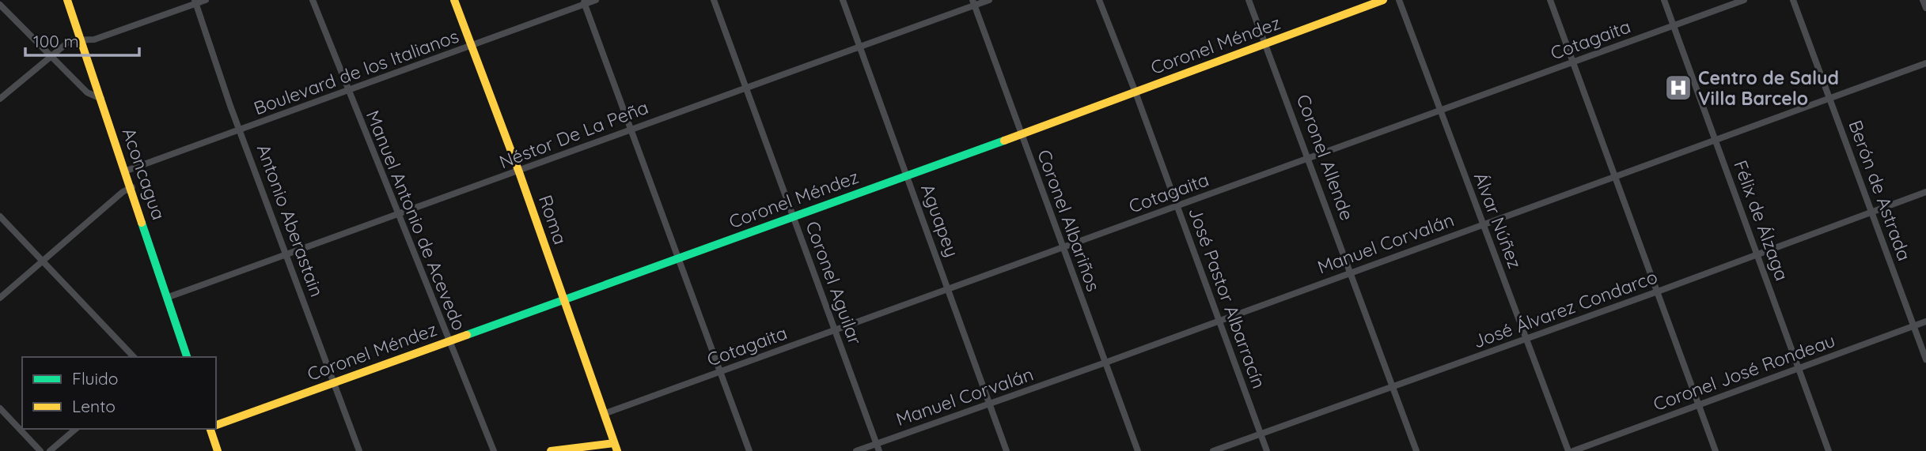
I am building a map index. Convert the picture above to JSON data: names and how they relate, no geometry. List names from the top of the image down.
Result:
{
  "streets": {
    "street": [
      "Cotagaita",
      "Coronel Méndez",
      "Boulevard de los Italianos",
      "Néstor De La Peña",
      "Coronel Allende",
      "Aconcagua",
      "Berón de Astrada",
      "Roma",
      "Antonio Aberastain",
      "Manuel Antonio de Acevedo",
      "Aguapey",
      "Coronel Albariños",
      "Álvar Núñez",
      "Félix de Álzaga",
      "Manuel Corvalán",
      "Coronel Aguilar",
      "José Pastor Albarracín",
      "José Álvarez Condarco",
      "Coronel José Rondeau"
    ]
  },
  "crossings": [
    ["Cotagaita", "Coronel Allende"],
    ["Cotagaita", "Roma"],
    ["Cotagaita", "Aguapey"],
    ["Cotagaita", "Coronel Albariños"],
    ["Cotagaita", "Álvar Núñez"],
    ["Cotagaita", "Félix de Álzaga"],
    ["Cotagaita", "Coronel Aguilar"],
    ["Cotagaita", "José Pastor Albarracín"],
    ["Coronel Méndez", "Coronel Allende"],
    ["Coronel Méndez", "Roma"],
    ["Coronel Méndez", "Antonio Aberastain"],
    ["Coronel Méndez", "Manuel Antonio de Acevedo"],
    ["Coronel Méndez", "Aguapey"],
    ["Coronel Méndez", "Coronel Albariños"],
    ["Coronel Méndez", "Coronel Aguilar"],
    ["Coronel Méndez", "José Pastor Albarracín"],
    ["Boulevard de los Italianos", "Aconcagua"],
    ["Boulevard de los Italianos", "Roma"],
    ["Boulevard de los Italianos", "Antonio Aberastain"],
    ["Boulevard de los Italianos", "Manuel Antonio de Acevedo"],
    ["Néstor De La Peña", "Aconcagua"],
    ["Néstor De La Peña", "Roma"],
    ["Néstor De La Peña", "Antonio Aberastain"],
    ["Néstor De La Peña", "Manuel Antonio de Acevedo"],
    ["Néstor De La Peña", "Aguapey"],
    ["Néstor De La Peña", "Coronel Albariños"],
    ["Néstor De La Peña", "Coronel Aguilar"],
    ["Coronel Allende", "Manuel Corvalán"],
    ["Coronel Allende", "José Álvarez Condarco"],
    ["Berón de Astrada", "Manuel Corvalán"],
    ["Berón de Astrada", "José Álvarez Condarco"],
    ["Berón de Astrada", "Coronel José Rondeau"],
    ["Aguapey", "Manuel Corvalán"],
    ["Coronel Albariños", "Manuel Corvalán"],
    ["Álvar Núñez", "Manuel Corvalán"],
    ["Álvar Núñez", "José Álvarez Condarco"],
    ["Félix de Álzaga", "Manuel Corvalán"],
    ["Félix de Álzaga", "José Álvarez Condarco"],
    ["Félix de Álzaga", "Coronel José Rondeau"],
    ["Manuel Corvalán", "Coronel Aguilar"],
    ["Manuel Corvalán", "José Pastor Albarracín"],
    ["José Pastor Albarracín", "José Álvarez Condarco"]
  ],
  "places": {
    "hospital": ["Centro de Salud Villa Barcelo"]
  },
  "legend": ["Fluido", "Lento"],
  "scale_bar": "100 m"
}
